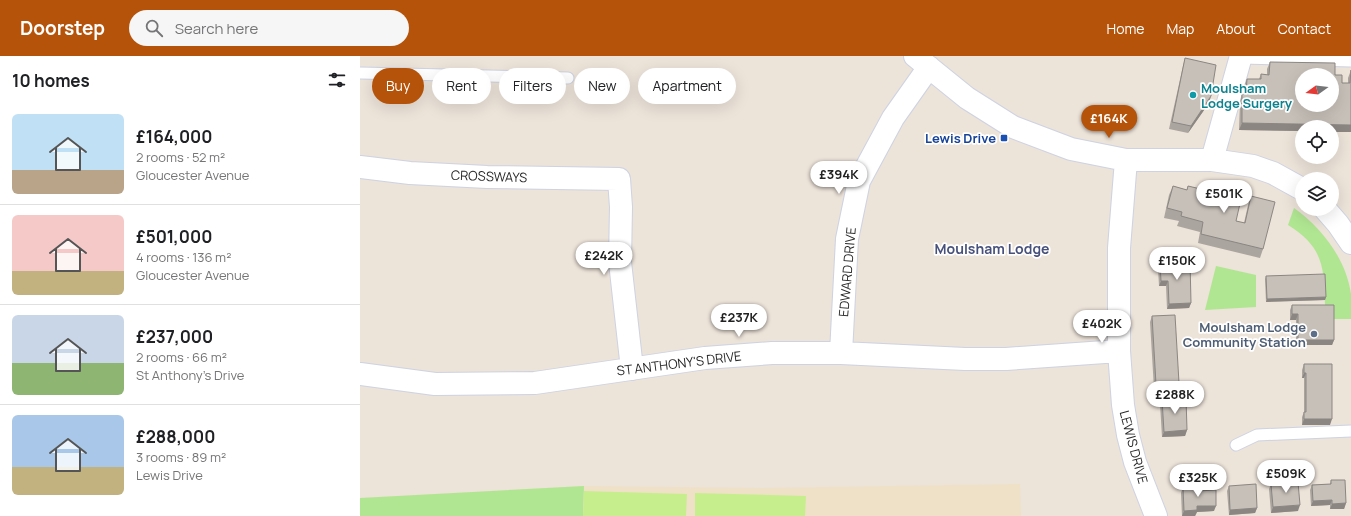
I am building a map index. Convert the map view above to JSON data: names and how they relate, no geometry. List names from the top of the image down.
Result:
{
  "streets": {
    "street": [
      "CROSSWAYS",
      "EDWARD DRIVE",
      "ST ANTHONY'S DRIVE",
      "LEWIS DRIVE"
    ]
  },
  "crossings": [
    ["CROSSWAYS", "ST ANTHONY'S DRIVE"],
    ["EDWARD DRIVE", "ST ANTHONY'S DRIVE"],
    ["ST ANTHONY'S DRIVE", "LEWIS DRIVE"]
  ],
  "districts": ["Moulsham Lodge"],
  "places": {
    "other": ["Moulsham Lodge Surgery", "Moulsham Lodge Community Station"],
    "transit": ["Lewis Drive"]
  },
  "north": "left",
  "page": {
    "header": "Doorstep",
    "search": "Search here",
    "nav": [
      "Home",
      "Map",
      "About",
      "Contact"
    ],
    "heading": "10 homes",
    "chip": [
      "Buy",
      "Rent",
      "Filters",
      "New",
      "Apartment"
    ],
    "list": [
      {
        "name": "£164,000",
        "note": "2 rooms · 52 m² · Gloucester Avenue"
      },
      {
        "name": "£501,000",
        "note": "4 rooms · 136 m² · Gloucester Avenue"
      },
      {
        "name": "£237,000",
        "note": "2 rooms · 66 m² · St Anthony's Drive"
      },
      {
        "name": "£288,000",
        "note": "3 rooms · 89 m² · Lewis Drive"
      }
    ],
    "price": [
      "£164K",
      "£394K",
      "£501K",
      "£242K",
      "£150K",
      "£237K",
      "£402K",
      "£288K",
      "£509K",
      "£325K"
    ]
  }
}
